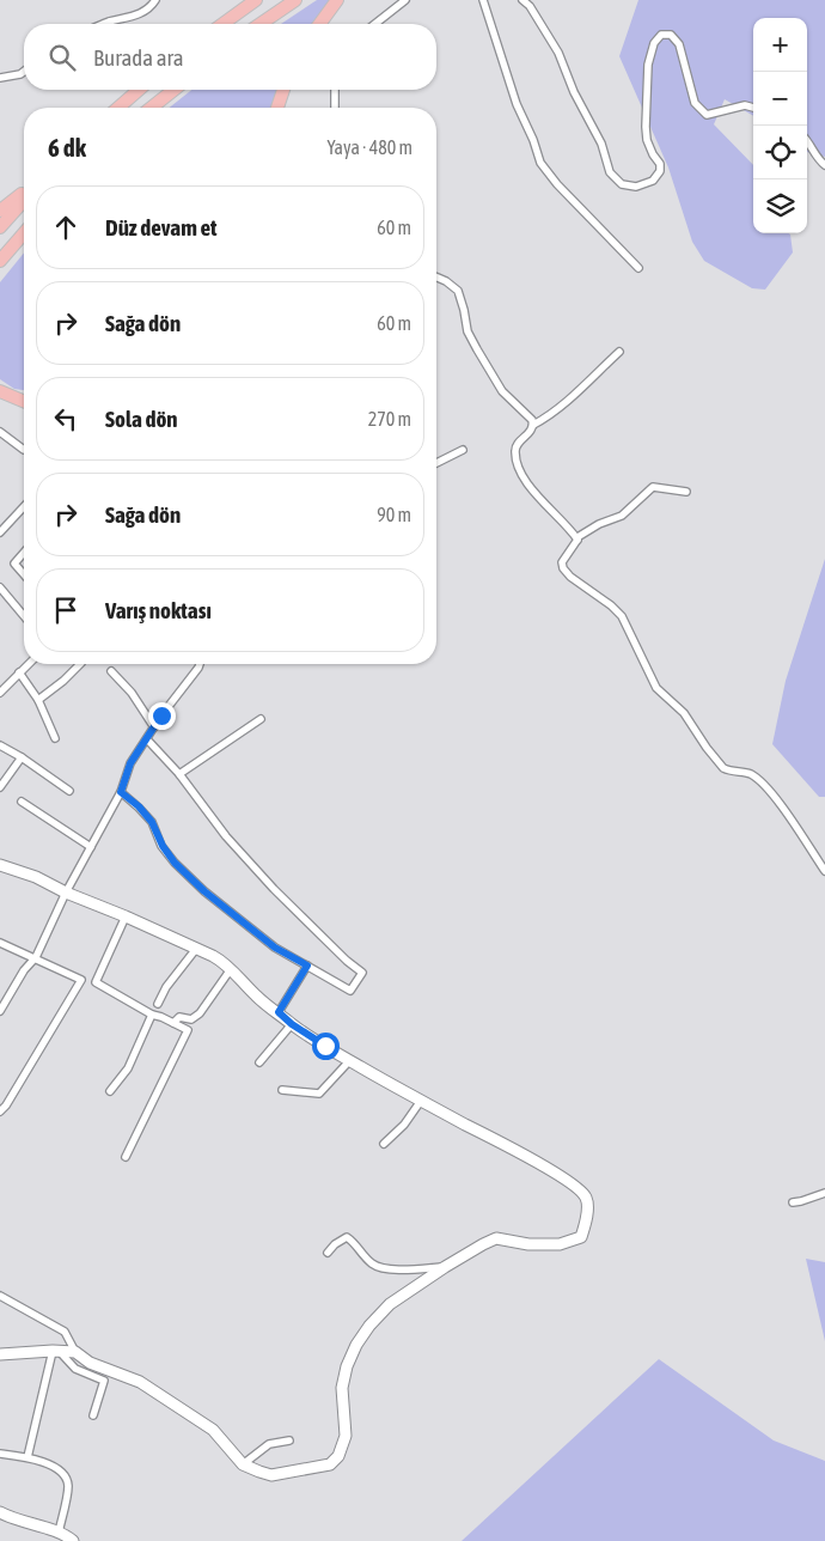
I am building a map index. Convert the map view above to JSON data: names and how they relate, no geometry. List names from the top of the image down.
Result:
{
  "page": {
    "map_buttons": ["+", "−"],
    "search": "Burada ara",
    "heading": ["6 dk", "Yaya · 480 m"],
    "list": [
      ["Düz devam et", "60 m"],
      ["Sağa dön", "60 m"],
      ["Sola dön", "270 m"],
      ["Sağa dön", "90 m"],
      "Varış noktası"
    ]
  }
}
